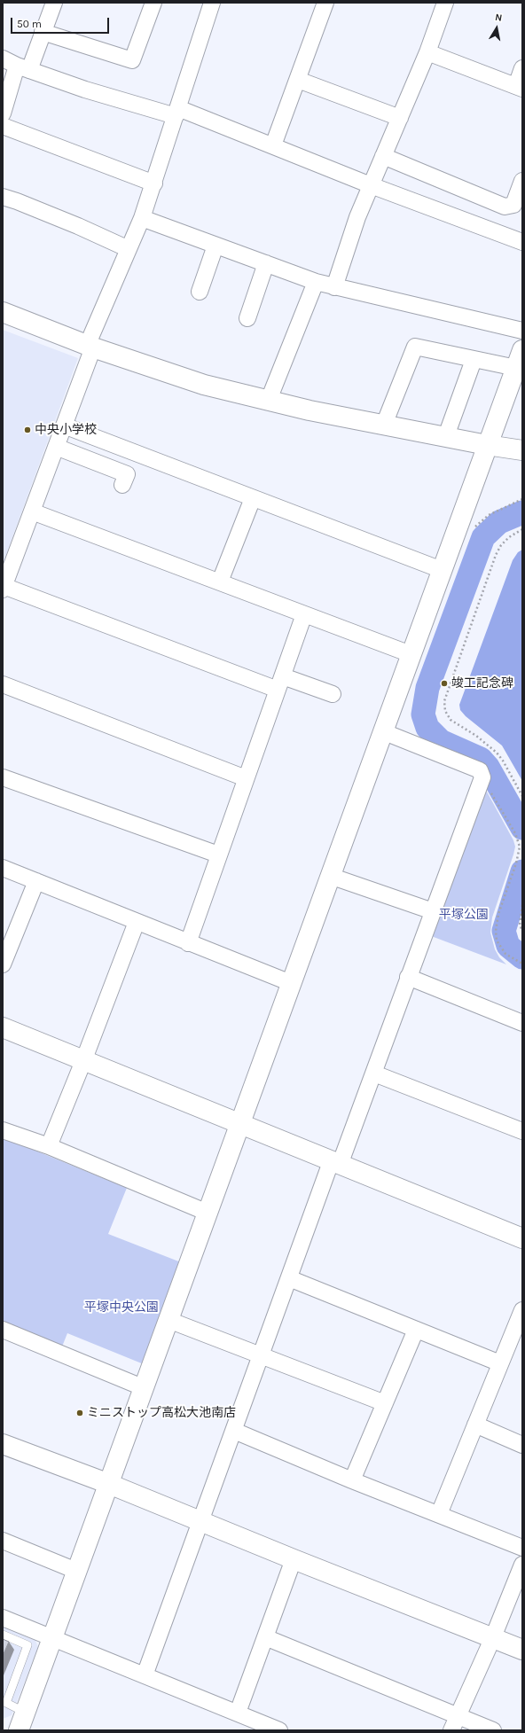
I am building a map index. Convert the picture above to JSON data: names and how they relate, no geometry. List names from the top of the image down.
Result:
{
  "parks": ["平塚公園", "平塚中央公園"],
  "places": ["中央小学校", "竣工記念碑", "ミニストップ高松大池南店"],
  "scale_bar": "50 m",
  "north": "top"
}
